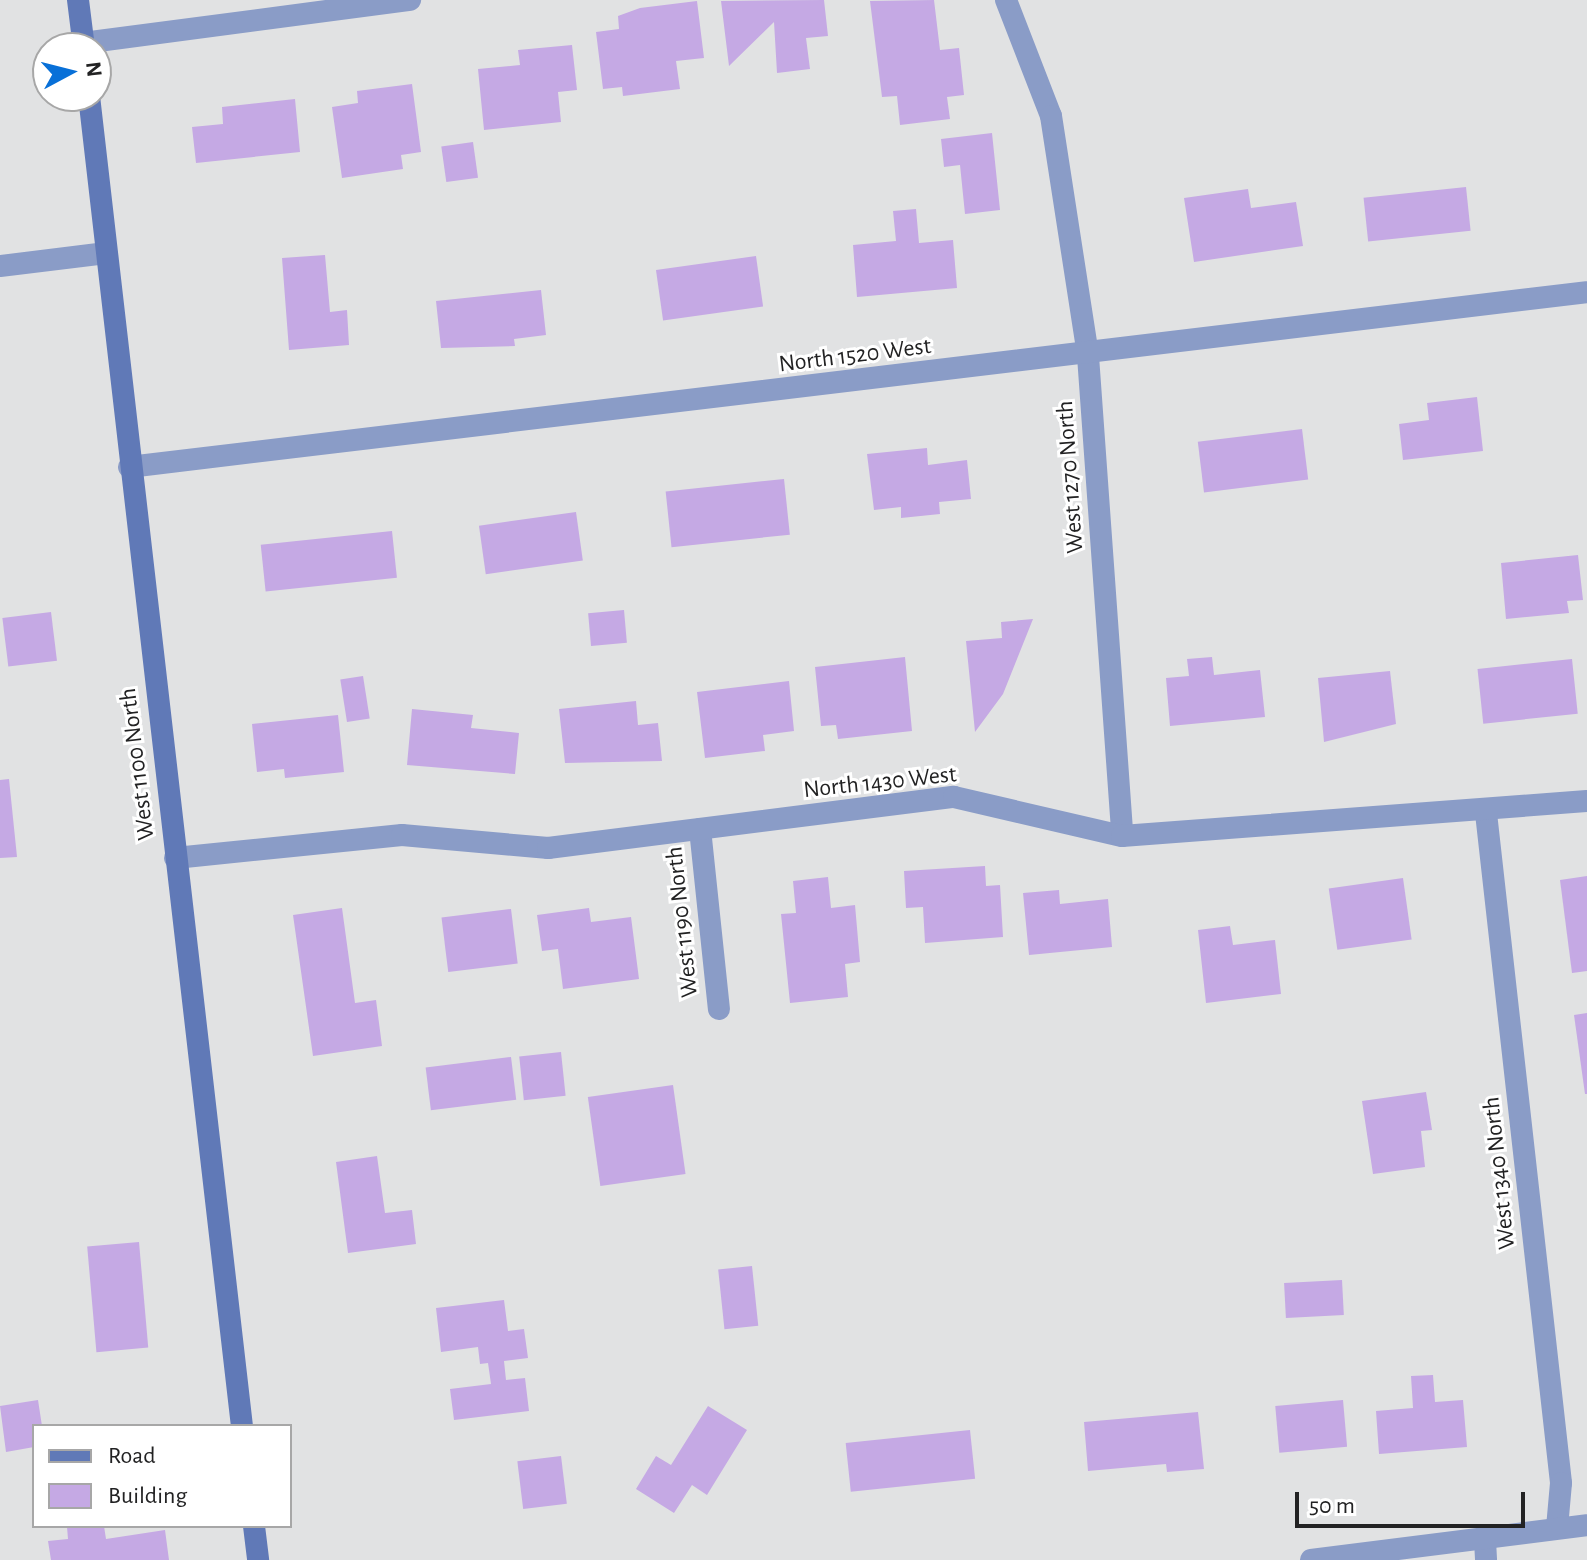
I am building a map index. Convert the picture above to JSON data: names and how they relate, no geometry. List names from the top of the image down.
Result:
{
  "streets": {
    "main road": ["West 1100 North"],
    "street": [
      "North 1520 West",
      "West 1270 North",
      "North 1430 West",
      "West 1190 North",
      "West 1340 North"
    ]
  },
  "crossings": [
    ["North 1520 West", "West 1270 North"],
    ["North 1520 West", "West 1100 North"],
    ["West 1270 North", "North 1430 West"],
    ["West 1100 North", "North 1430 West"],
    ["North 1430 West", "West 1190 North"],
    ["North 1430 West", "West 1340 North"]
  ],
  "legend": ["Road", "Building"],
  "scale_bar": "50 m",
  "north": "right"
}
